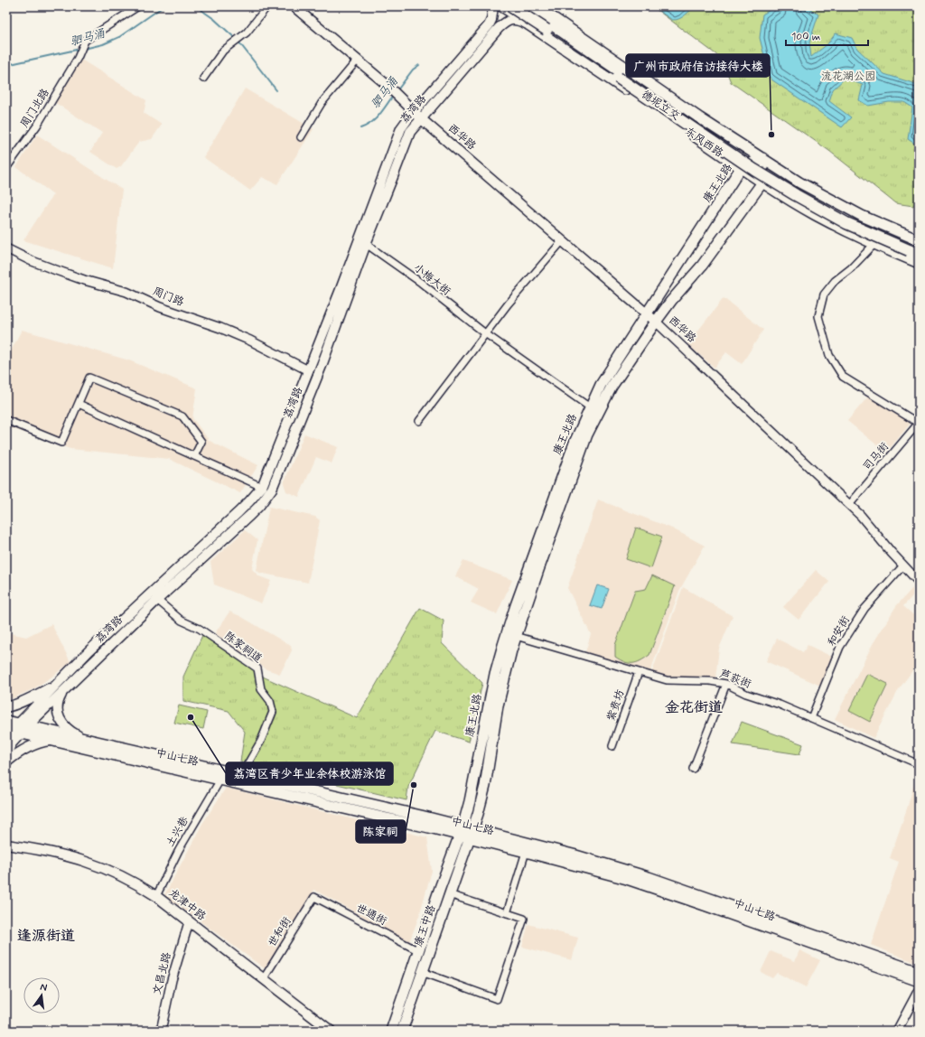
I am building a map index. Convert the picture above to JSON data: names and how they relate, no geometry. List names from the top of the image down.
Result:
{
  "streets": {
    "highway": ["德坭立交"],
    "main road": [
      "荔湾路",
      "西华路",
      "东风西路",
      "康王北路",
      "中山七路",
      "龙津中路",
      "康王中路"
    ],
    "street": [
      "周门北路",
      "小梅大街",
      "周门路",
      "司马街",
      "和安街",
      "陈家祠道",
      "芦荻街",
      "紫贵坊",
      "土兴巷",
      "世通街",
      "世和街",
      "文昌北路"
    ]
  },
  "crossings": [
    ["德坭立交", "东风西路"],
    ["荔湾路", "西华路"],
    ["荔湾路", "东风西路"],
    ["荔湾路", "小梅大街"],
    ["荔湾路", "周门路"],
    ["荔湾路", "陈家祠道"],
    ["荔湾路", "中山七路"],
    ["西华路", "康王北路"],
    ["西华路", "司马街"],
    ["西华路", "和安街"],
    ["东风西路", "康王北路"],
    ["康王北路", "小梅大街"],
    ["康王北路", "芦荻街"],
    ["康王北路", "中山七路"],
    ["康王北路", "康王中路"],
    ["和安街", "芦荻街"],
    ["陈家祠道", "中山七路"],
    ["芦荻街", "紫贵坊"],
    ["中山七路", "土兴巷"],
    ["中山七路", "康王中路"],
    ["土兴巷", "龙津中路"],
    ["龙津中路", "世和街"],
    ["龙津中路", "文昌北路"],
    ["世通街", "康王中路"],
    ["世通街", "世和街"]
  ],
  "districts": ["金花街道", "逢源街道"],
  "water": ["驷马涌"],
  "parks": ["流花湖公园"],
  "places": ["广州市政府信访接待大楼", "荔湾区青少年业余体校游泳馆", "陈家祠"],
  "scale_bar": "100 m",
  "north": "top"
}
